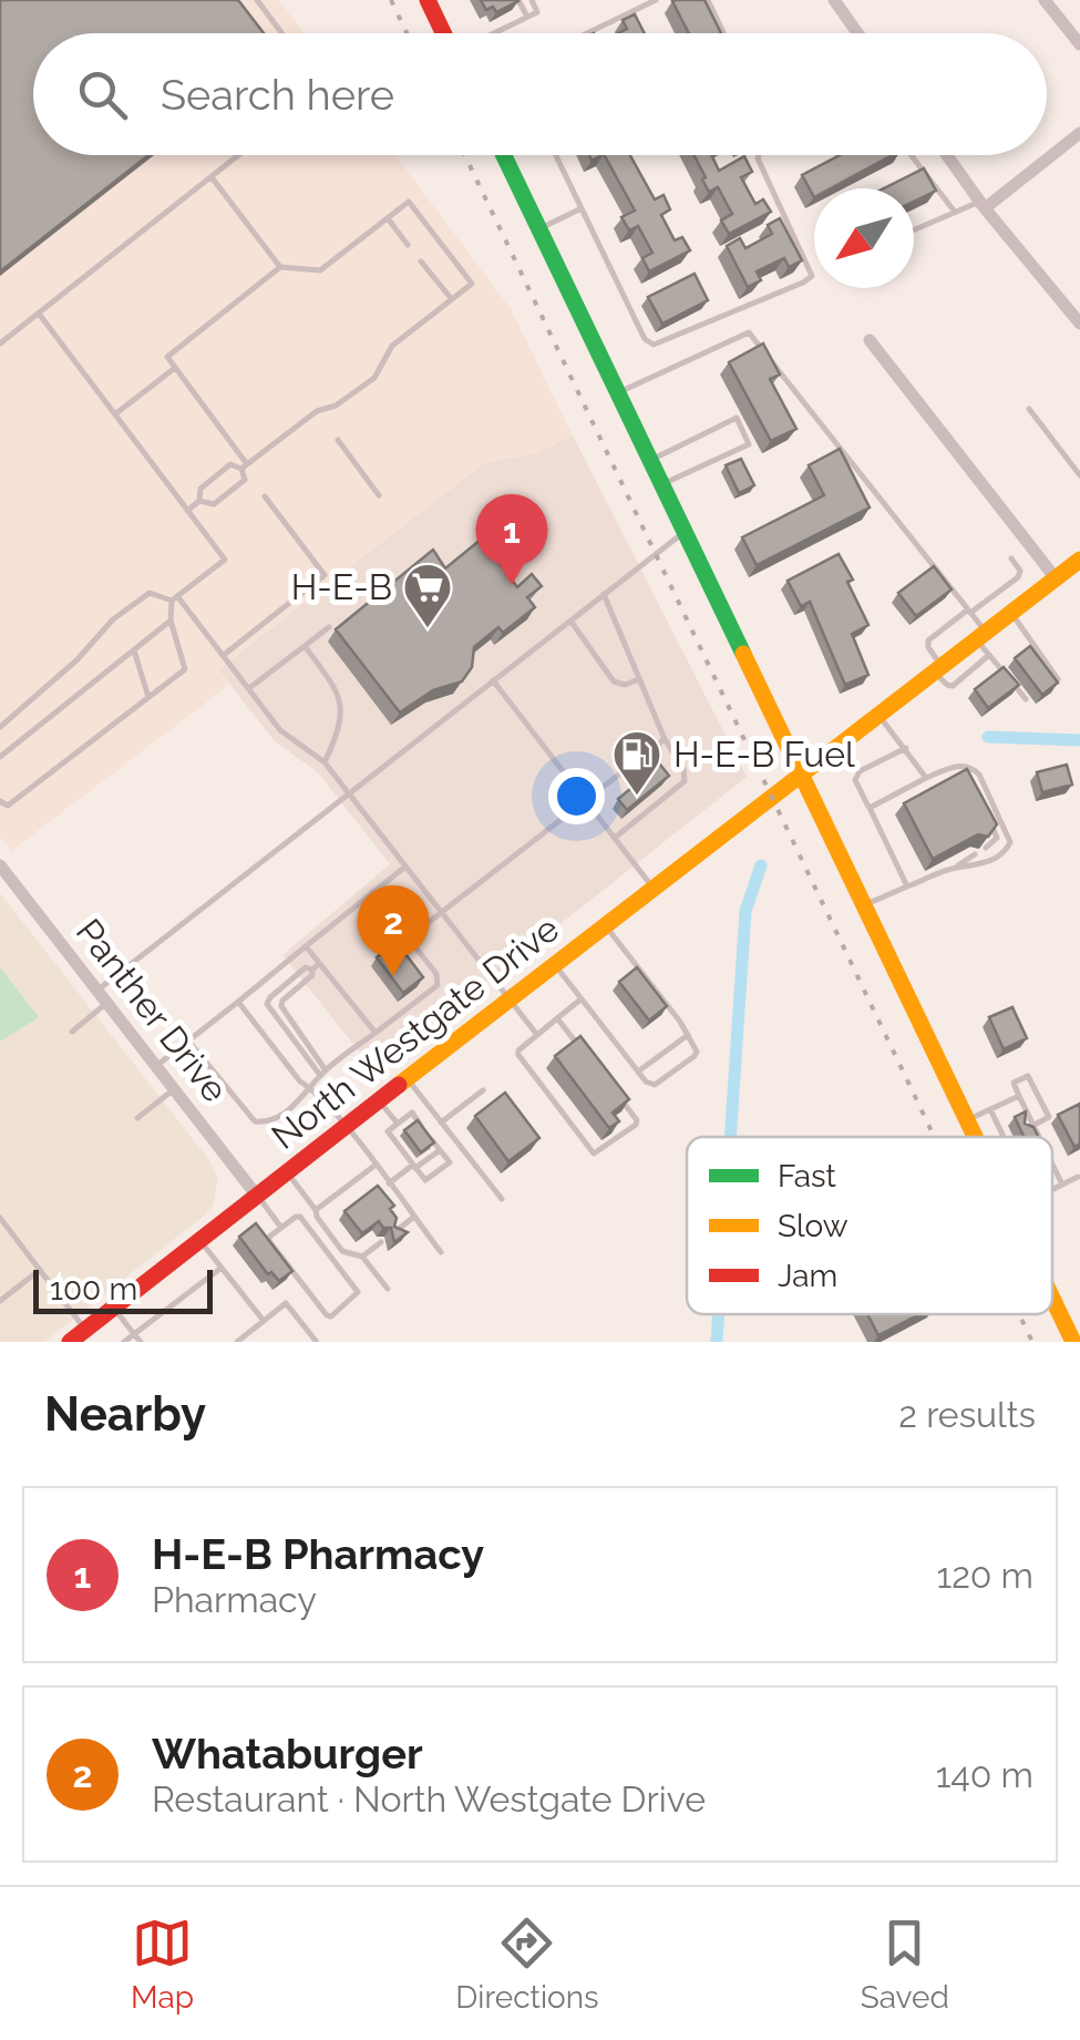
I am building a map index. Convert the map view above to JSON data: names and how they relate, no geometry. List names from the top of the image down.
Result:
{
  "streets": {
    "main road": ["North Westgate Drive"],
    "street": ["Panther Drive"]
  },
  "crossings": [
    ["Panther Drive", "North Westgate Drive"]
  ],
  "places": {
    "supermarket": ["H-E-B"],
    "fuel station": ["H-E-B Fuel"]
  },
  "legend": ["Fast", "Slow", "Jam"],
  "scale_bar": "100 m",
  "north": "bottom left",
  "page": {
    "search": "Search here",
    "pins": ["1", "2"],
    "scale": "100 m",
    "heading": ["Nearby", "2 results"],
    "list": [
      {
        "mark": "1",
        "name": "H-E-B Pharmacy",
        "note": "Pharmacy",
        "value": "120 m"
      },
      {
        "mark": "2",
        "name": "Whataburger",
        "note": "Restaurant · North Westgate Drive",
        "value": "140 m"
      }
    ],
    "nav": ["Map", "Directions", "Saved"]
  }
}
